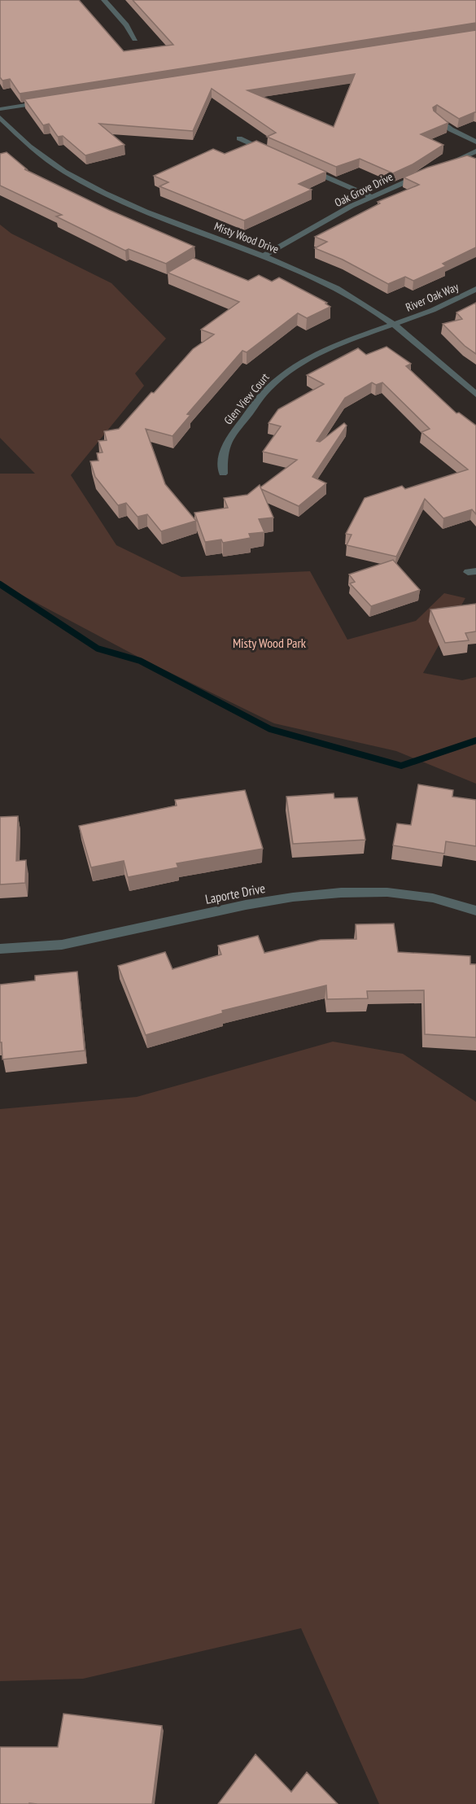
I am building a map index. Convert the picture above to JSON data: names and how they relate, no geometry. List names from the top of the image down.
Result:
{
  "streets": {
    "street": [
      "Oak Grove Drive",
      "Misty Wood Drive",
      "River Oak Way",
      "Glen View Court",
      "Laporte Drive"
    ]
  },
  "crossings": [
    ["Oak Grove Drive", "Misty Wood Drive"],
    ["Misty Wood Drive", "River Oak Way"],
    ["Misty Wood Drive", "Glen View Court"],
    ["River Oak Way", "Glen View Court"]
  ],
  "parks": ["Misty Wood Park"]
}
